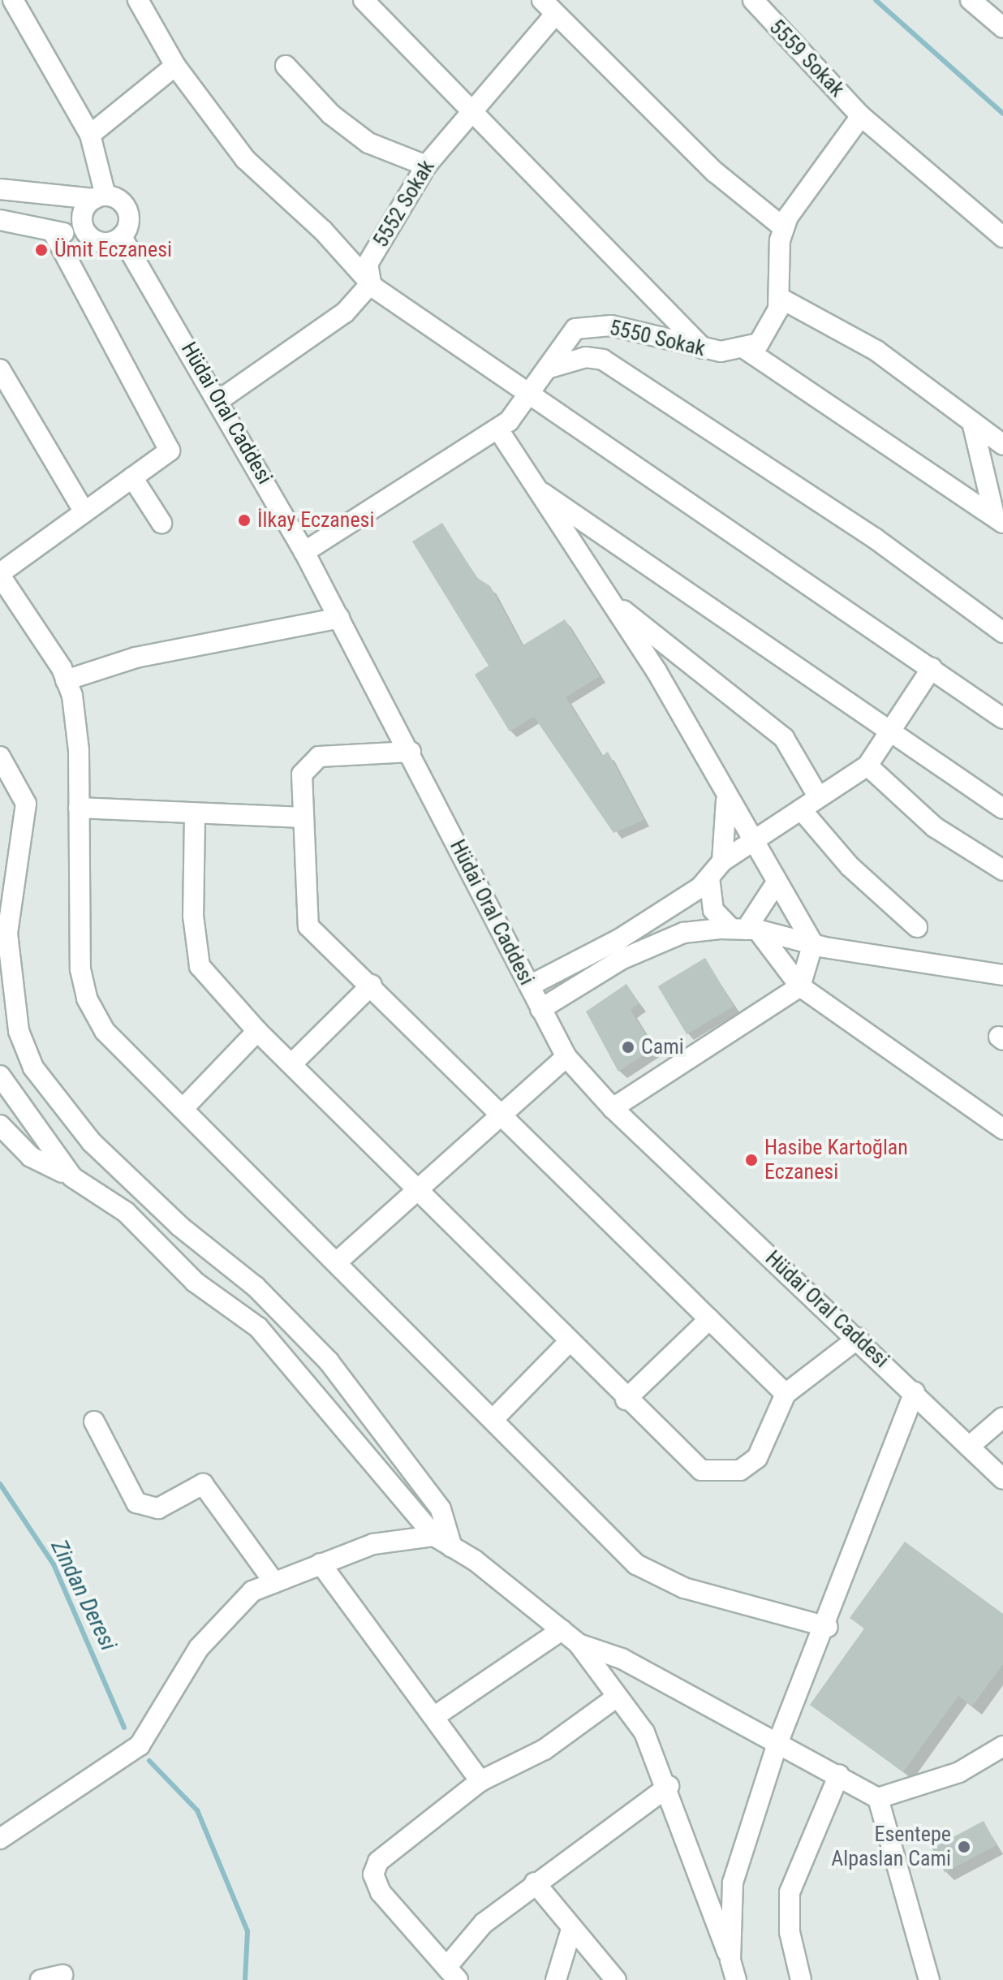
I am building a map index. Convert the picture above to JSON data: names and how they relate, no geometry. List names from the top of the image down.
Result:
{
  "streets": {
    "street": [
      "5559 Sokak",
      "5552 Sokak",
      "5550 Sokak",
      "Hüdai Oral Caddesi"
    ]
  },
  "crossings": [
    ["5550 Sokak", "Hüdai Oral Caddesi"]
  ],
  "water": ["Zindan Deresi"],
  "places": [
    "Ümit Eczanesi",
    "İlkay Eczanesi",
    "Cami",
    "Hasibe Kartoğlan Eczanesi",
    "Esentepe Alpaslan Cami"
  ]
}
